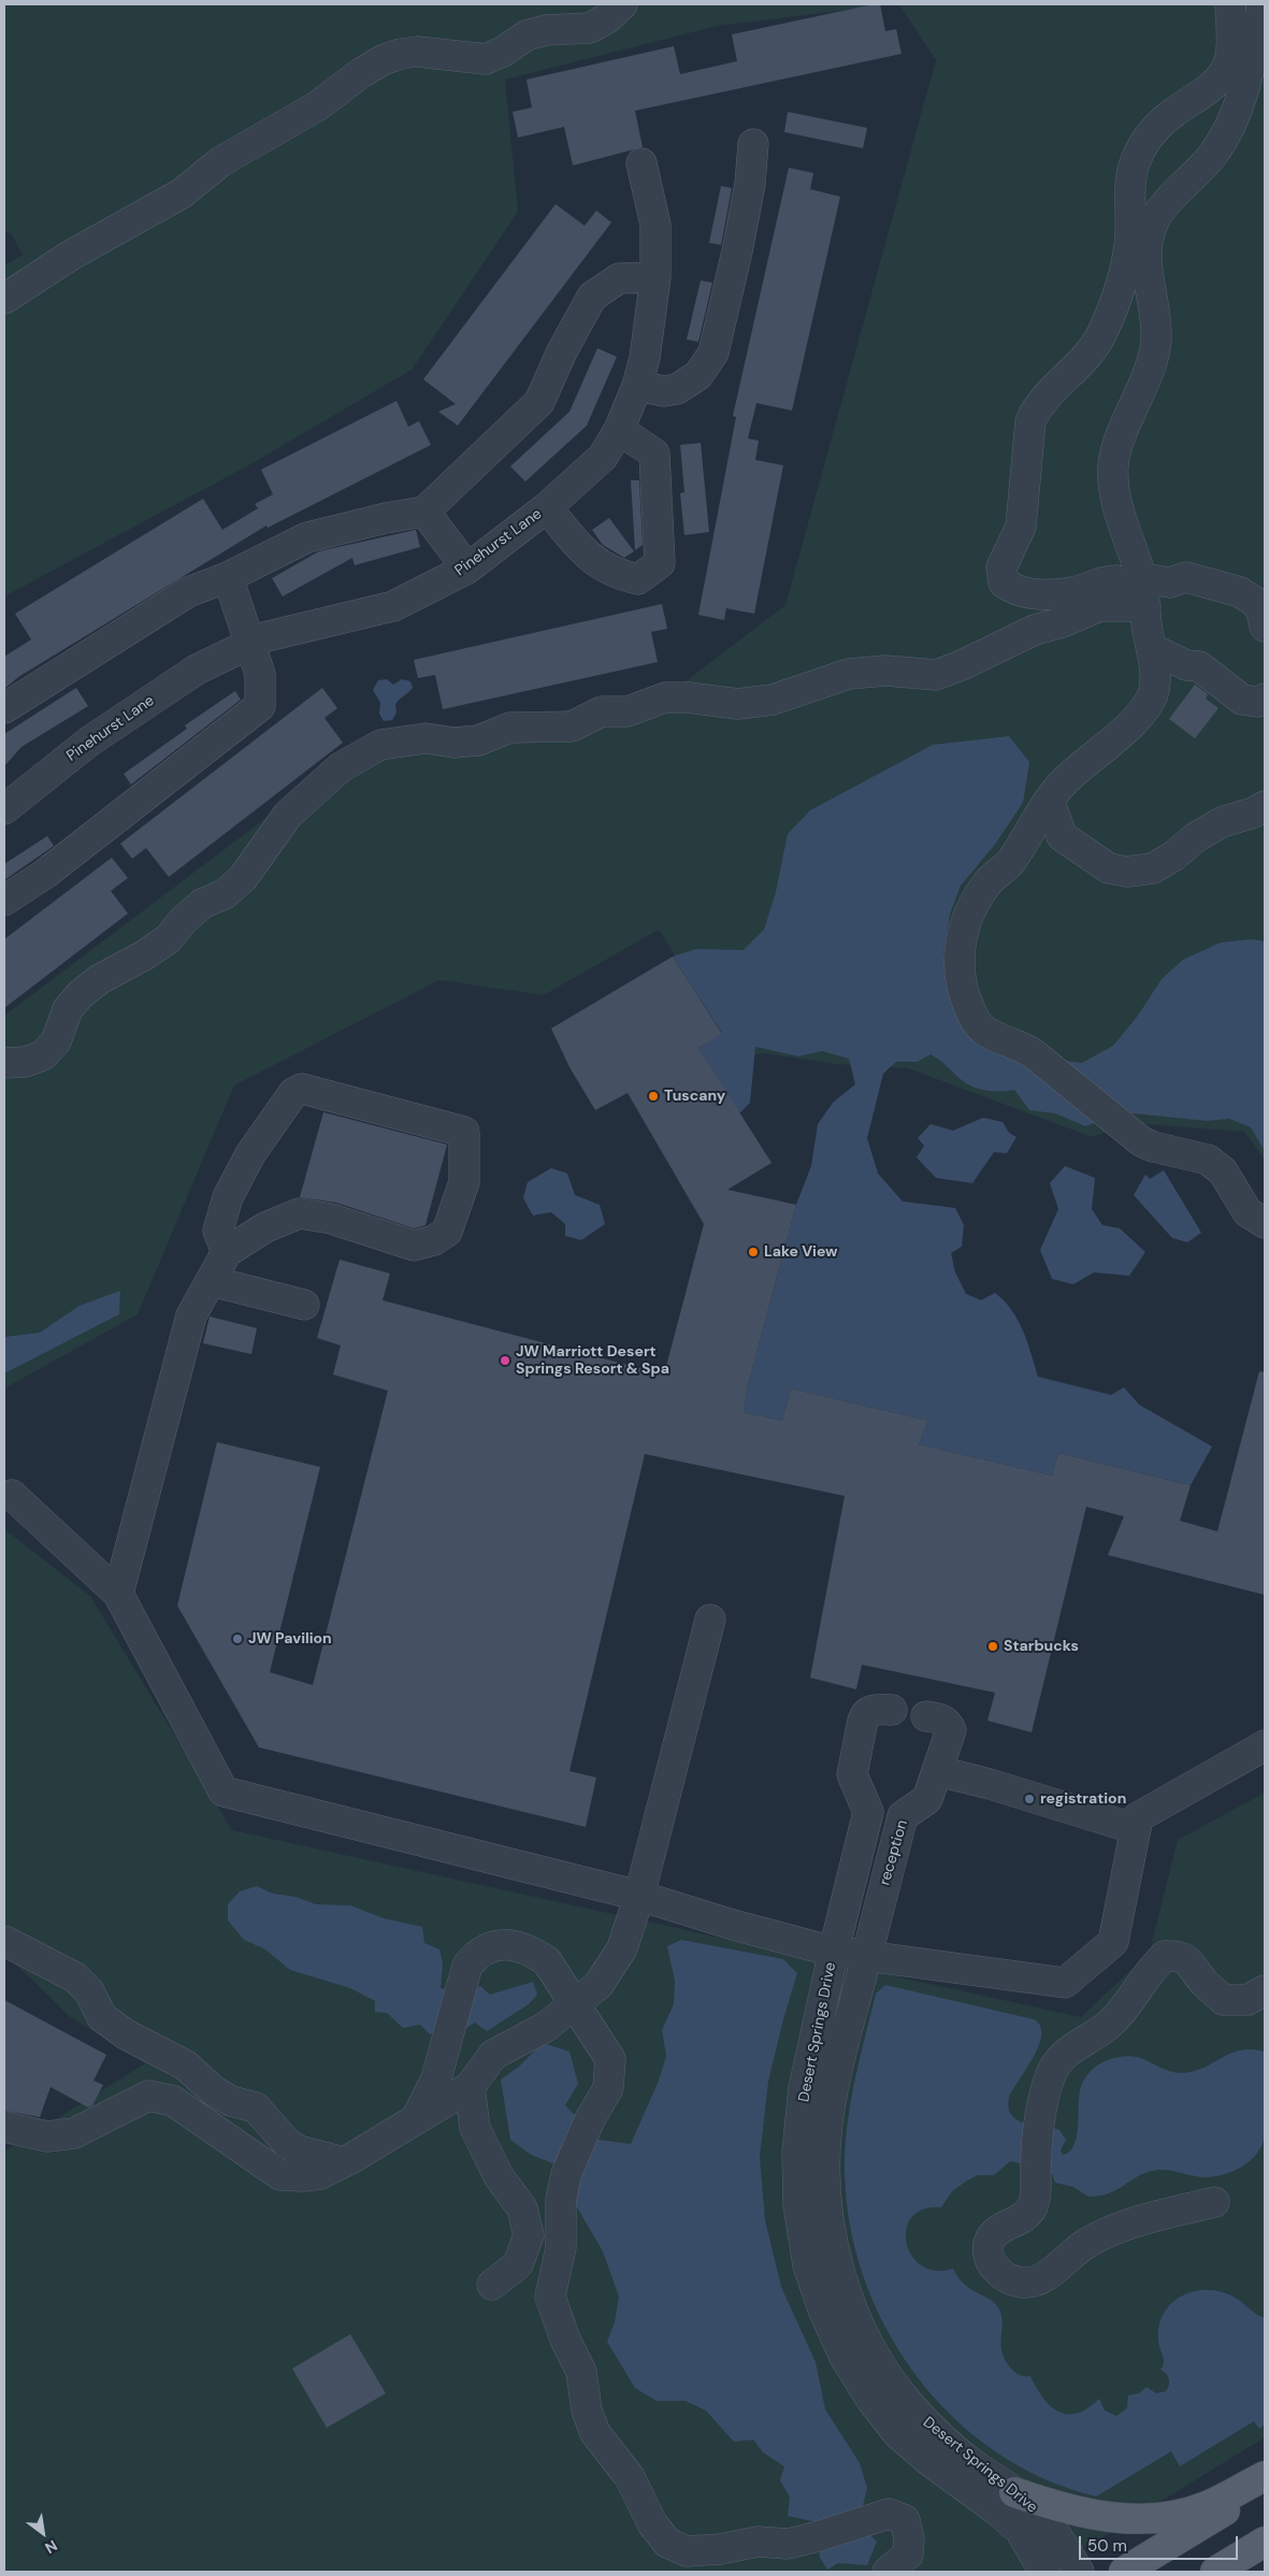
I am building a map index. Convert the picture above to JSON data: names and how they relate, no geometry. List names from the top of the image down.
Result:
{
  "streets": {
    "street": ["Pinehurst Lane", "reception", "Desert Springs Drive"]
  },
  "crossings": [
    ["reception", "Desert Springs Drive"]
  ],
  "places": [
    "Tuscany",
    "Lake View",
    "JW Marriott Desert Springs Resort & Spa",
    "JW Pavilion",
    "Starbucks",
    "registration"
  ],
  "scale_bar": "50 m",
  "north": "bottom right"
}
